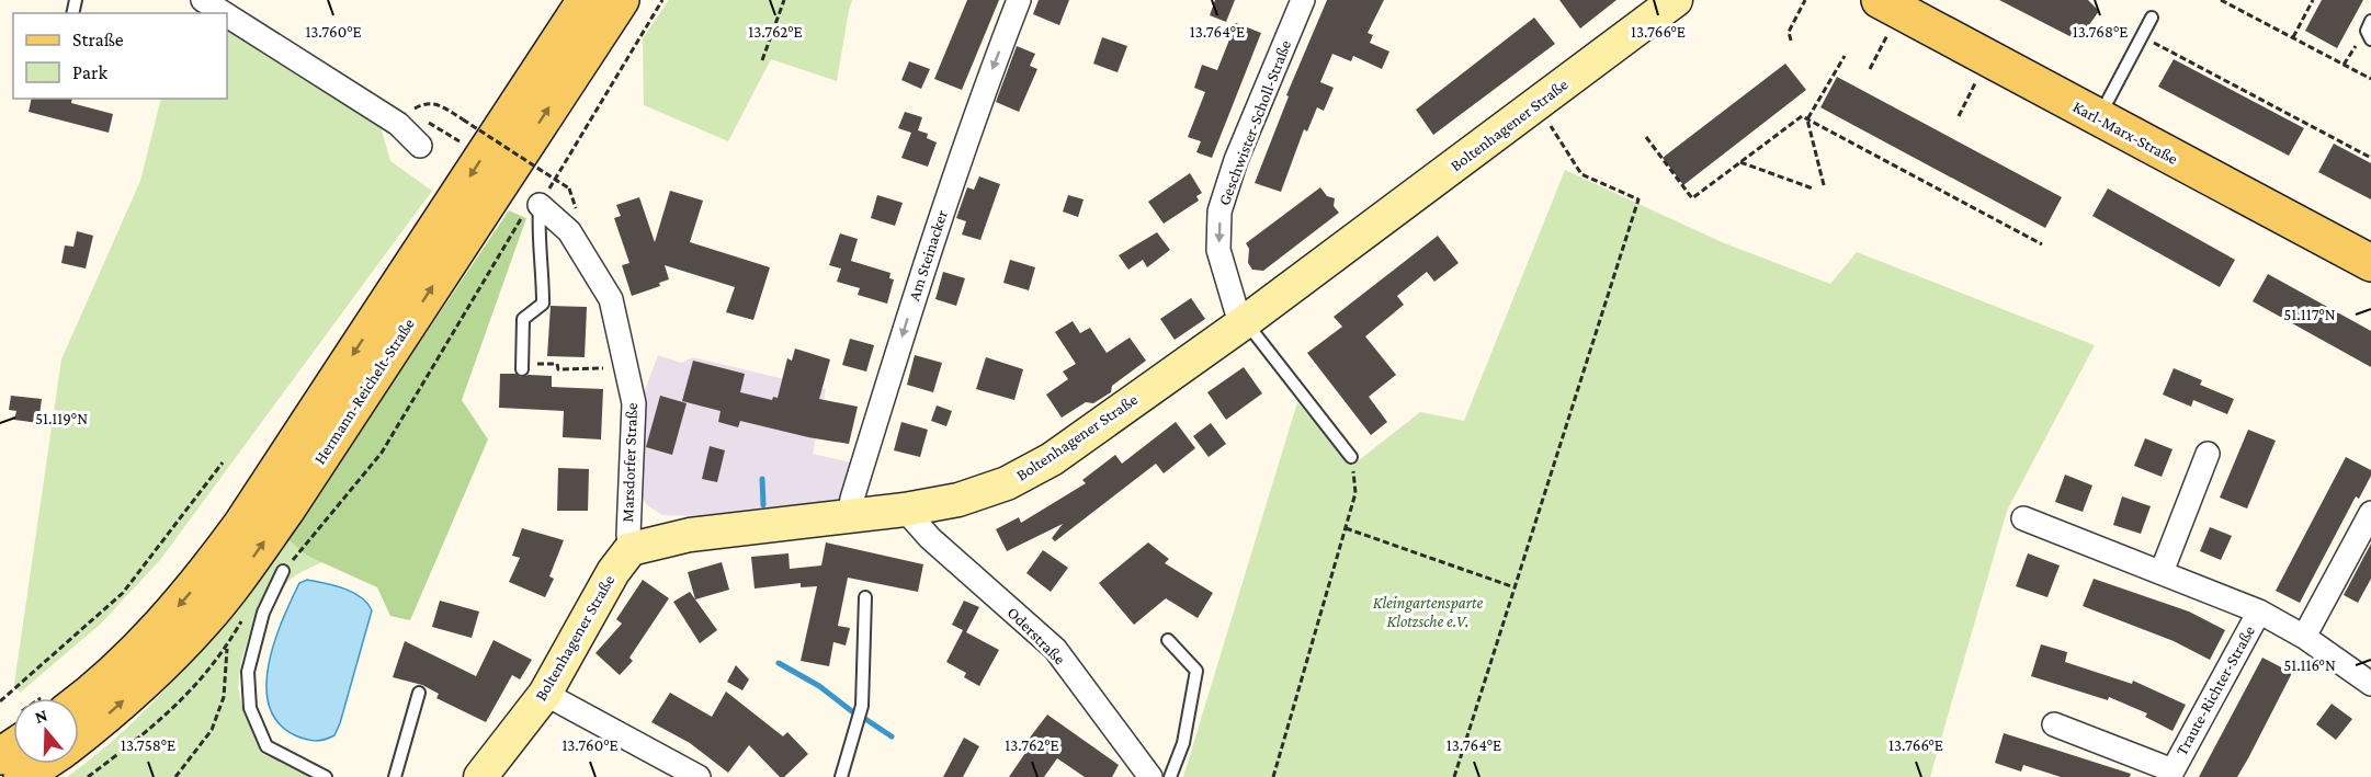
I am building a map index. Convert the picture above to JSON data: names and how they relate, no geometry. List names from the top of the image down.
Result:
{
  "streets": {
    "main road": ["Karl-Marx-Straße", "Hermann-Reichelt-Straße"],
    "street": [
      "Geschwister-Scholl-Straße",
      "Boltenhagener Straße",
      "Am Steinacker",
      "Marsdorfer Straße",
      "Oderstraße",
      "Traute-Richter-Straße"
    ]
  },
  "crossings": [
    ["Geschwister-Scholl-Straße", "Boltenhagener Straße"],
    ["Boltenhagener Straße", "Am Steinacker"],
    ["Boltenhagener Straße", "Marsdorfer Straße"],
    ["Boltenhagener Straße", "Oderstraße"]
  ],
  "one_way": ["Geschwister-Scholl-Straße", "Am Steinacker"],
  "parks": ["Kleingartensparte Klotzsche e.V."],
  "legend": ["Straße", "Park"],
  "north": "top",
  "coordinates": [
    "13.760°E",
    "13.762°E",
    "13.764°E",
    "13.766°E",
    "13.768°E",
    "51.117°N",
    "51.119°N",
    "51.116°N",
    "13.758°E"
  ]
}
